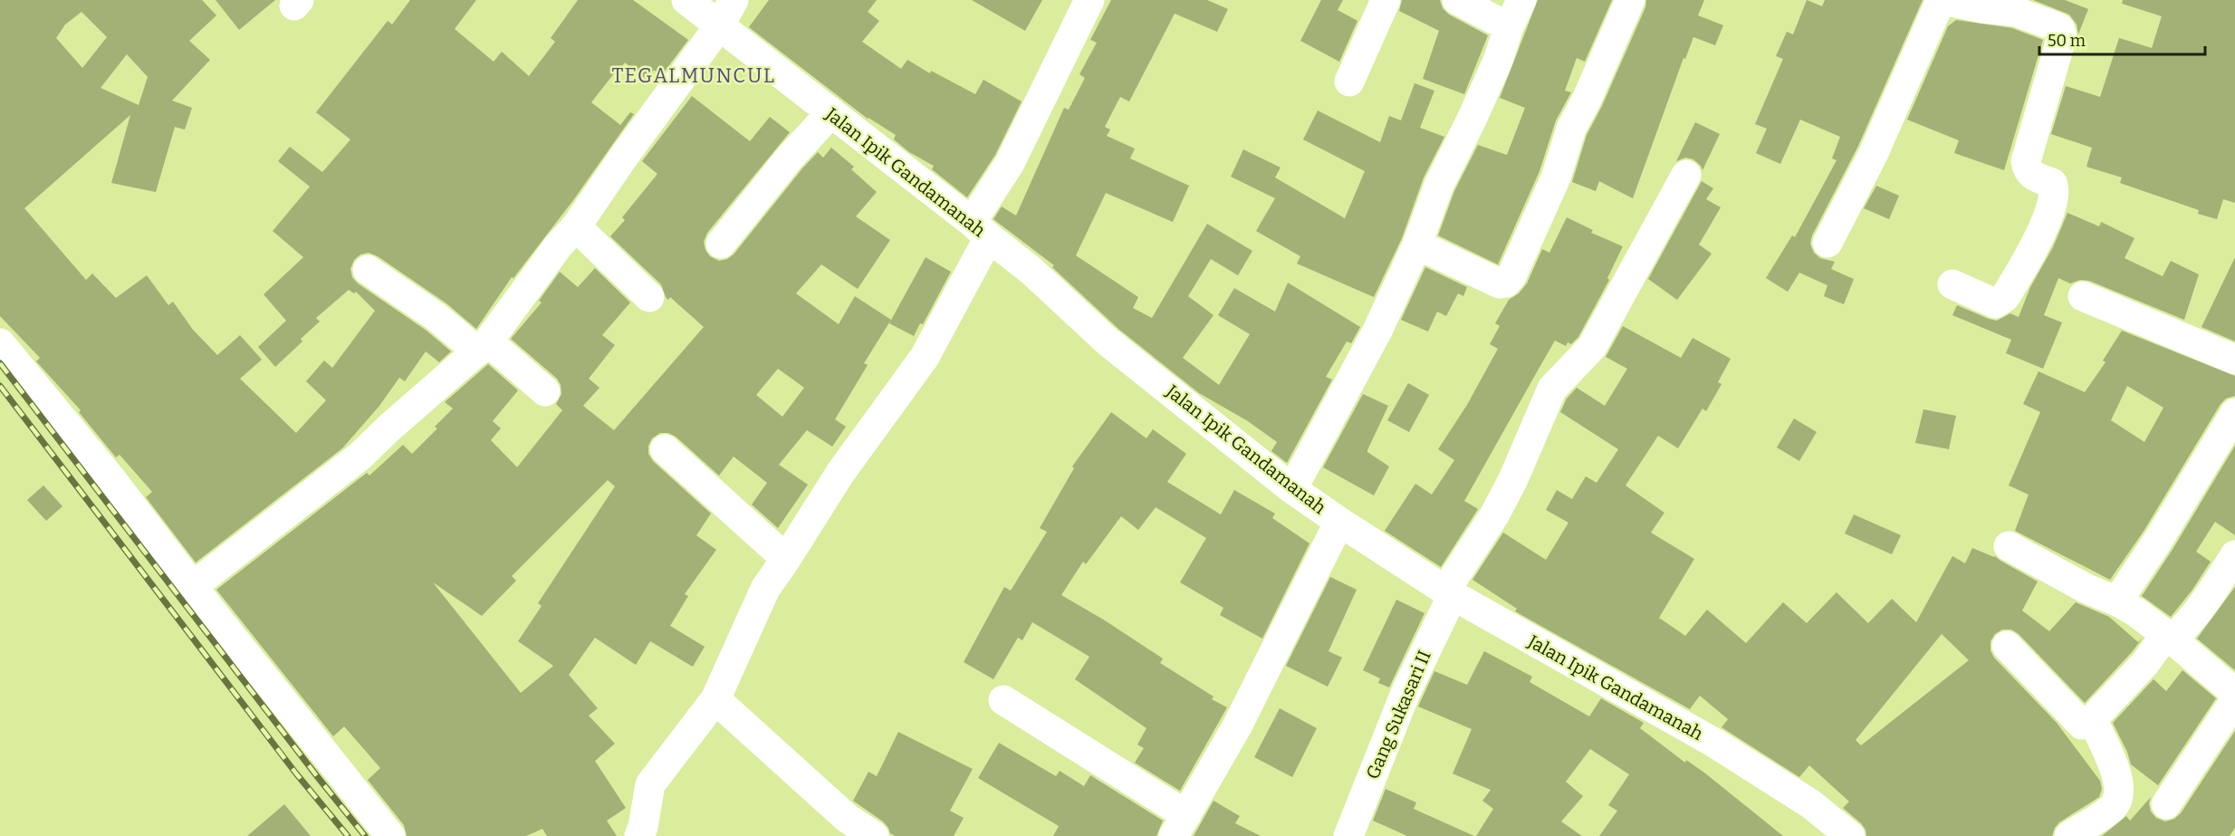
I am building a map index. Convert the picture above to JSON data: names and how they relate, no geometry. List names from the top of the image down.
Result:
{
  "streets": {
    "street": ["Jalan Ipik Gandamanah", "Gang Sukasari II"]
  },
  "crossings": [
    ["Jalan Ipik Gandamanah", "Gang Sukasari II"]
  ],
  "districts": ["TEGALMUNCUL"],
  "scale_bar": "50 m"
}
